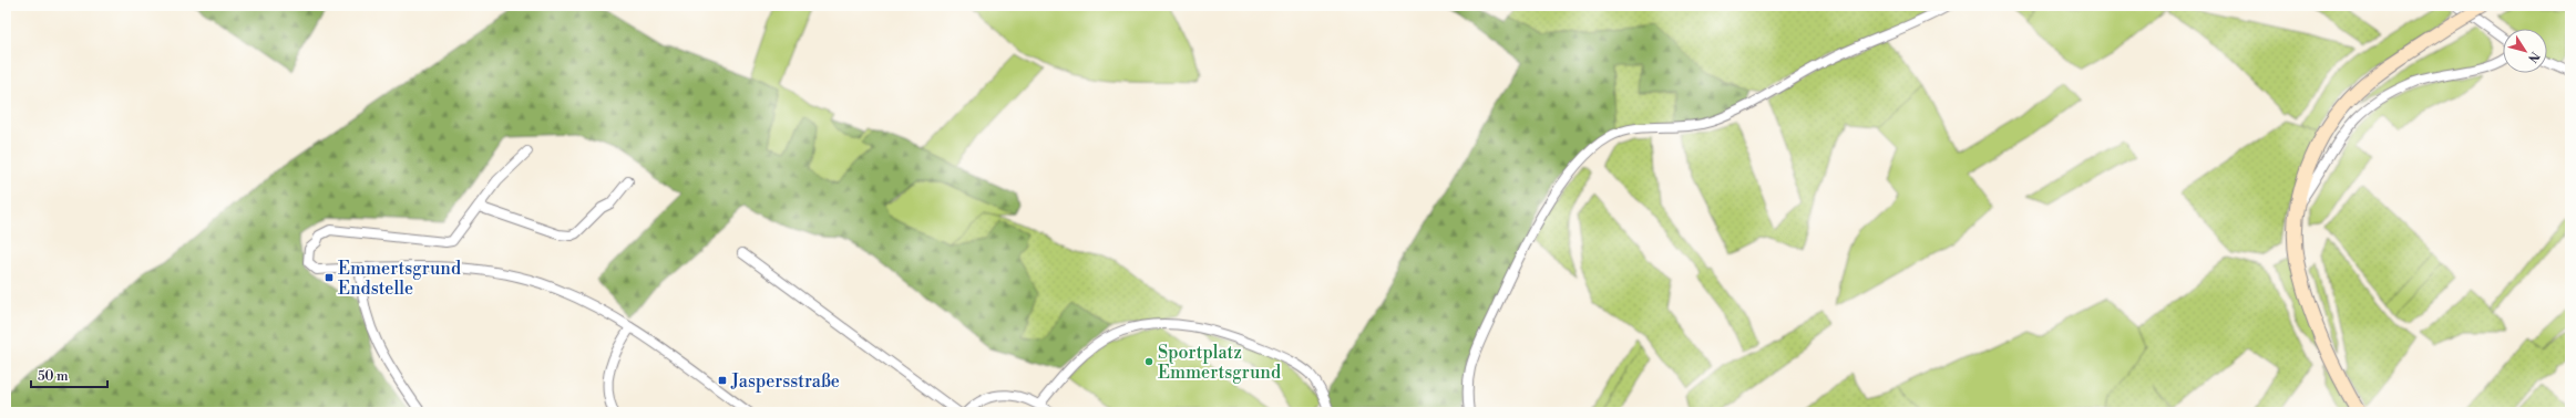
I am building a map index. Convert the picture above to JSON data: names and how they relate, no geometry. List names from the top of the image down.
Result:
{
  "places": {
    "transit": ["Emmertsgrund Endstelle", "Jaspersstraße"],
    "other": ["Sportplatz Emmertsgrund"]
  },
  "scale_bar": "50 m",
  "north": "bottom right"
}
